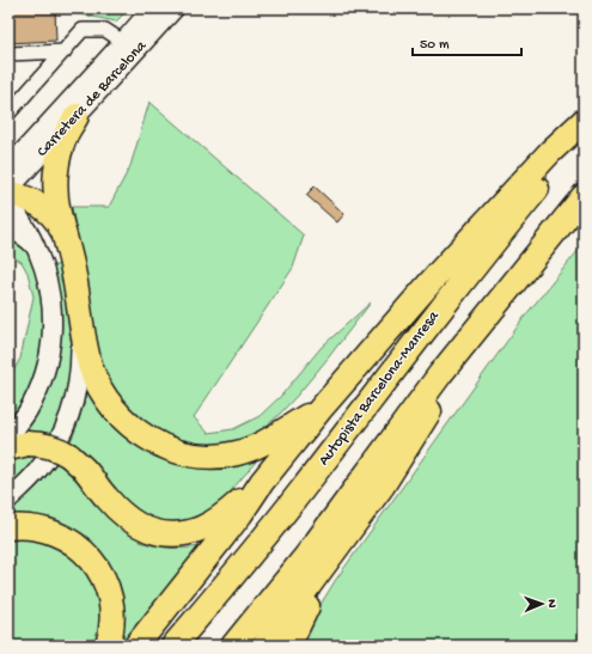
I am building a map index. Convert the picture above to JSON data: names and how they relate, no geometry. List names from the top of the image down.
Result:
{
  "streets": {
    "highway": ["Autopista Barcelona-Manresa"],
    "main road": ["Carretera de Barcelona"]
  },
  "scale_bar": "50 m",
  "north": "right"
}
